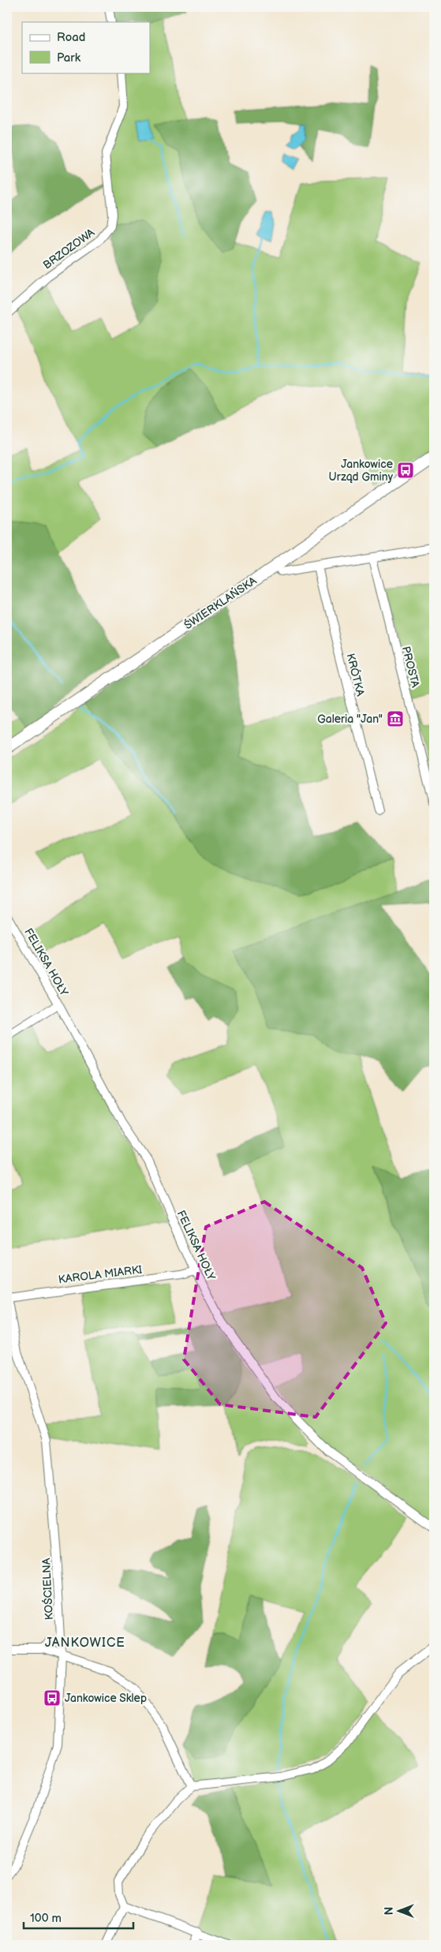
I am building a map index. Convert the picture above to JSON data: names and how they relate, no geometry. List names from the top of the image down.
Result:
{
  "streets": {
    "main road": ["ŚWIERKLAŃSKA"],
    "street": [
      "BRZOZOWA",
      "PROSTA",
      "KRÓTKA",
      "FELIKSA HOŁY",
      "KAROLA MIARKI",
      "KOŚCIELNA"
    ]
  },
  "crossings": [
    ["FELIKSA HOŁY", "KAROLA MIARKI"],
    ["KAROLA MIARKI", "KOŚCIELNA"]
  ],
  "districts": ["JANKOWICE"],
  "places": {
    "bus stop": ["Jankowice Urząd Gminy", "Jankowice Sklep"],
    "museum": ["Galeria \"Jan\""]
  },
  "legend": ["Road", "Park"],
  "scale_bar": "100 m",
  "north": "left"
}
